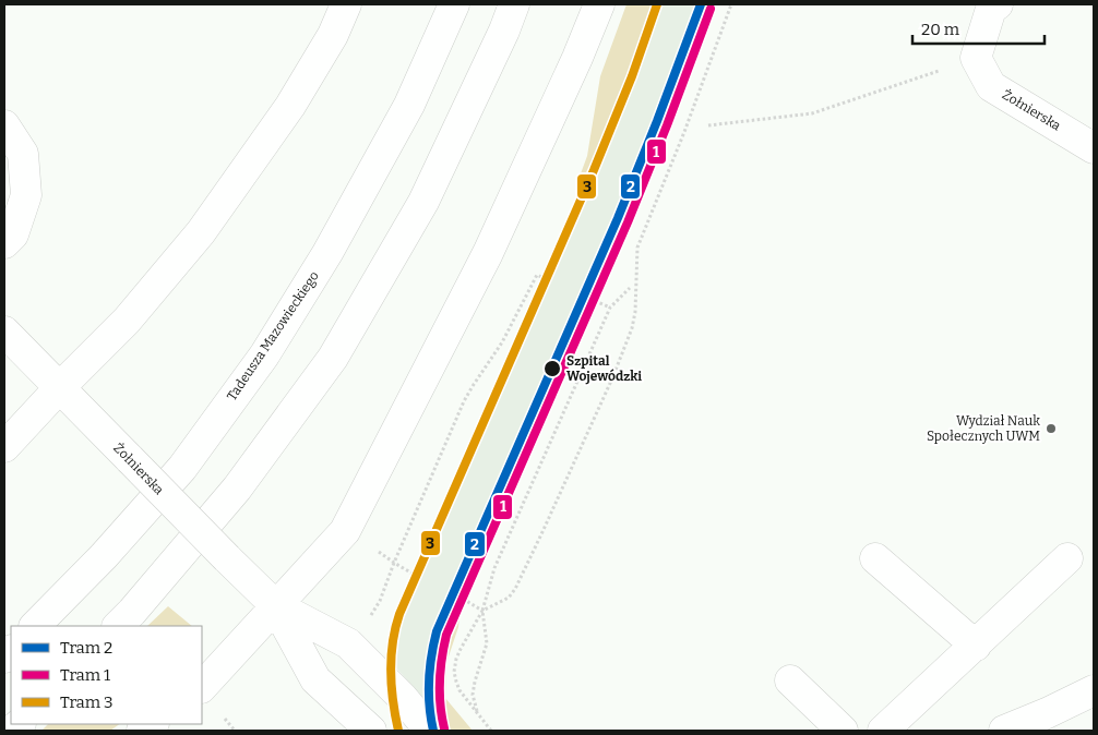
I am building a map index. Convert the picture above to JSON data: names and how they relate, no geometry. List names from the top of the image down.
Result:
{
  "streets": {
    "street": ["Żołnierska", "Tadeusza Mazowieckiego"]
  },
  "places": ["Szpital Wojewódzki", "Wydział Nauk Społecznych UWM"],
  "lines": ["tram line 2", "tram line 3", "tram line 1"],
  "legend": ["Tram 2", "Tram 1", "Tram 3"],
  "scale_bar": "20 m"
}
